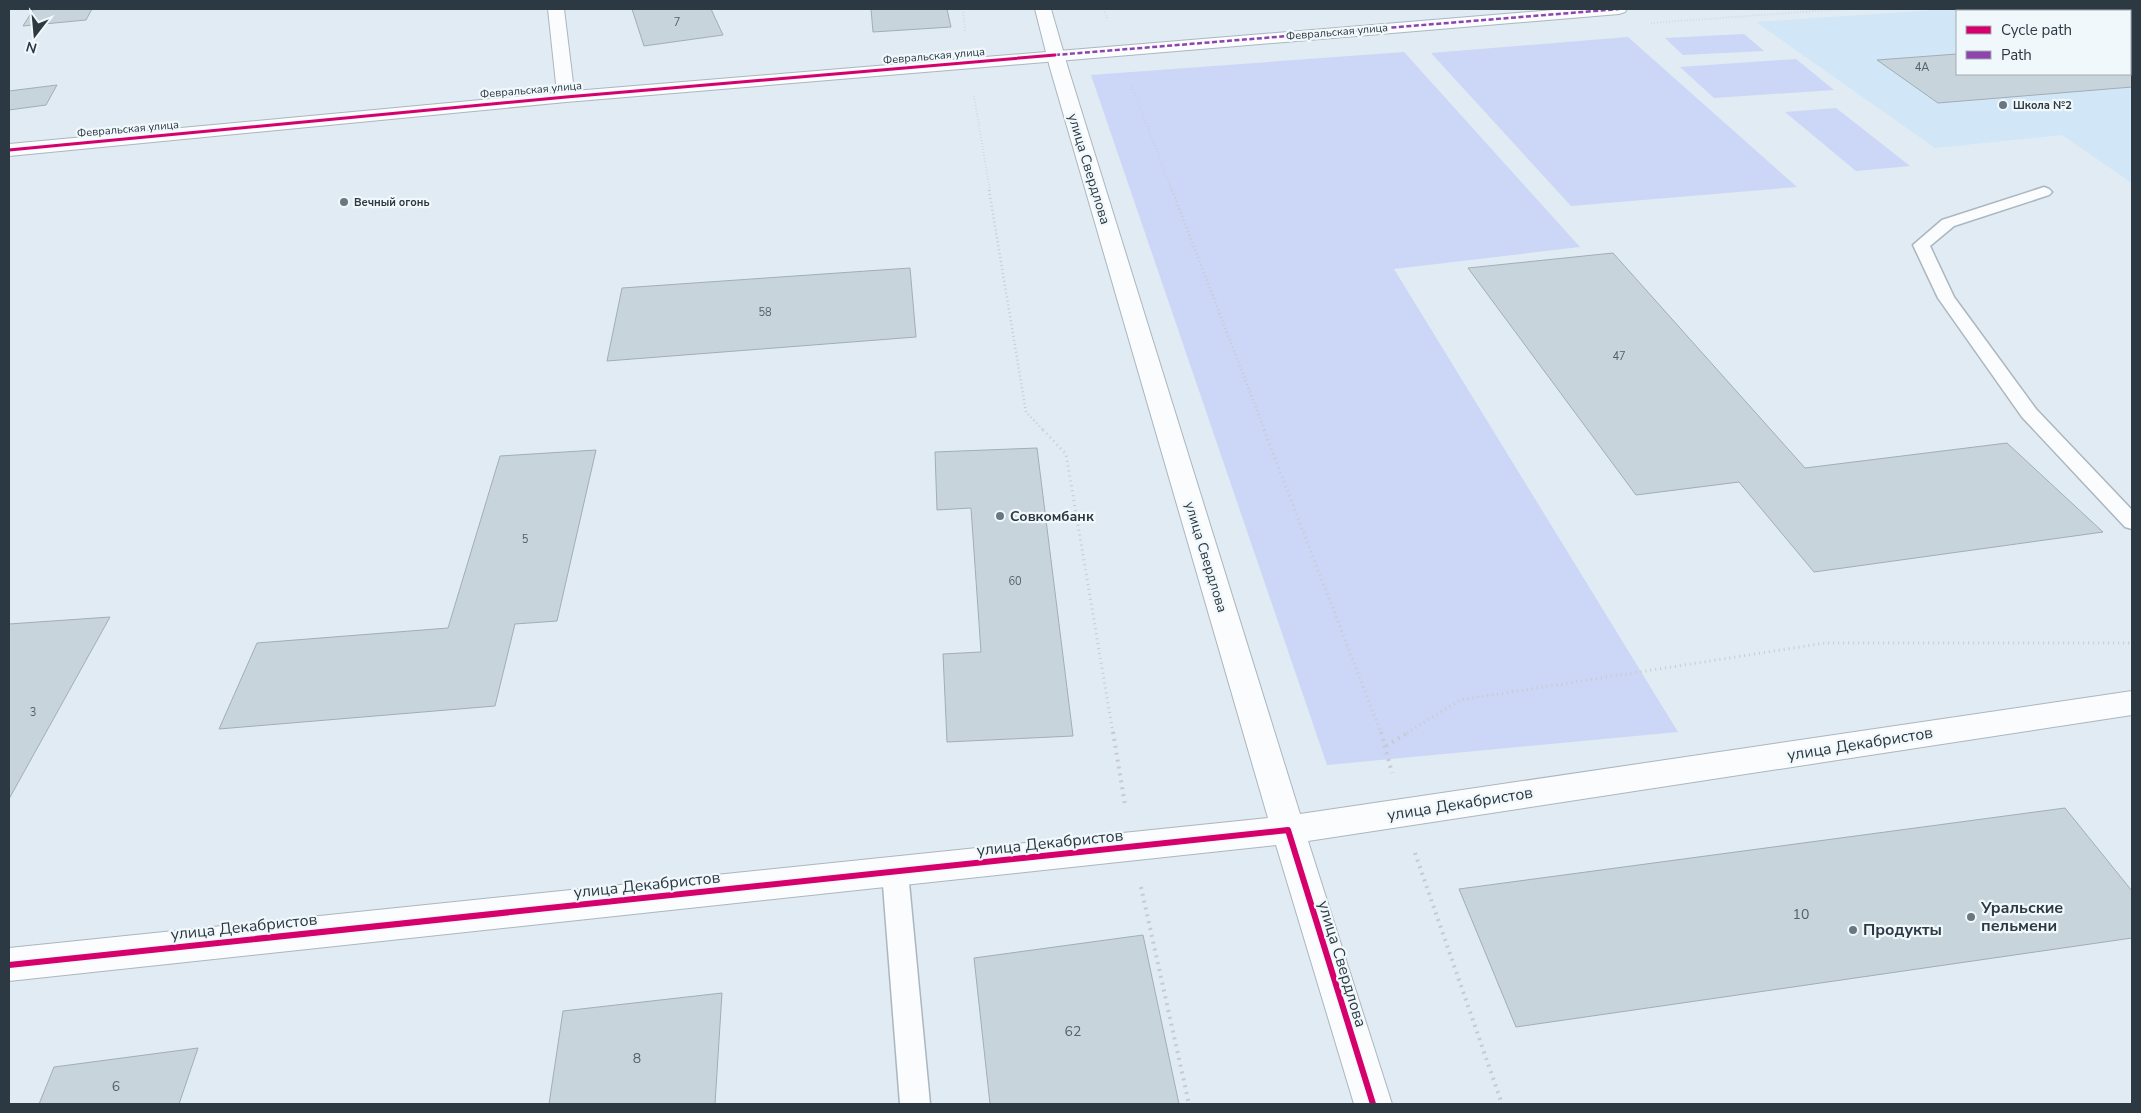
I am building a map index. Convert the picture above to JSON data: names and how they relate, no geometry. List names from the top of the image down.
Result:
{
  "streets": {
    "street": ["Февральская улица", "улица Свердлова", "улица Декабристов"]
  },
  "crossings": [
    ["Февральская улица", "улица Свердлова"],
    ["улица Свердлова", "улица Декабристов"]
  ],
  "places": [
    "Школа №2",
    "Вечный огонь",
    "Совкомбанк",
    "Уральские пельмени",
    "Продукты"
  ],
  "house_numbers": [
    "7",
    "4А",
    "58",
    "47",
    "5",
    "60",
    "3",
    "10",
    "62",
    "8",
    "6"
  ],
  "legend": ["Cycle path", "Path"],
  "north": "bottom"
}
